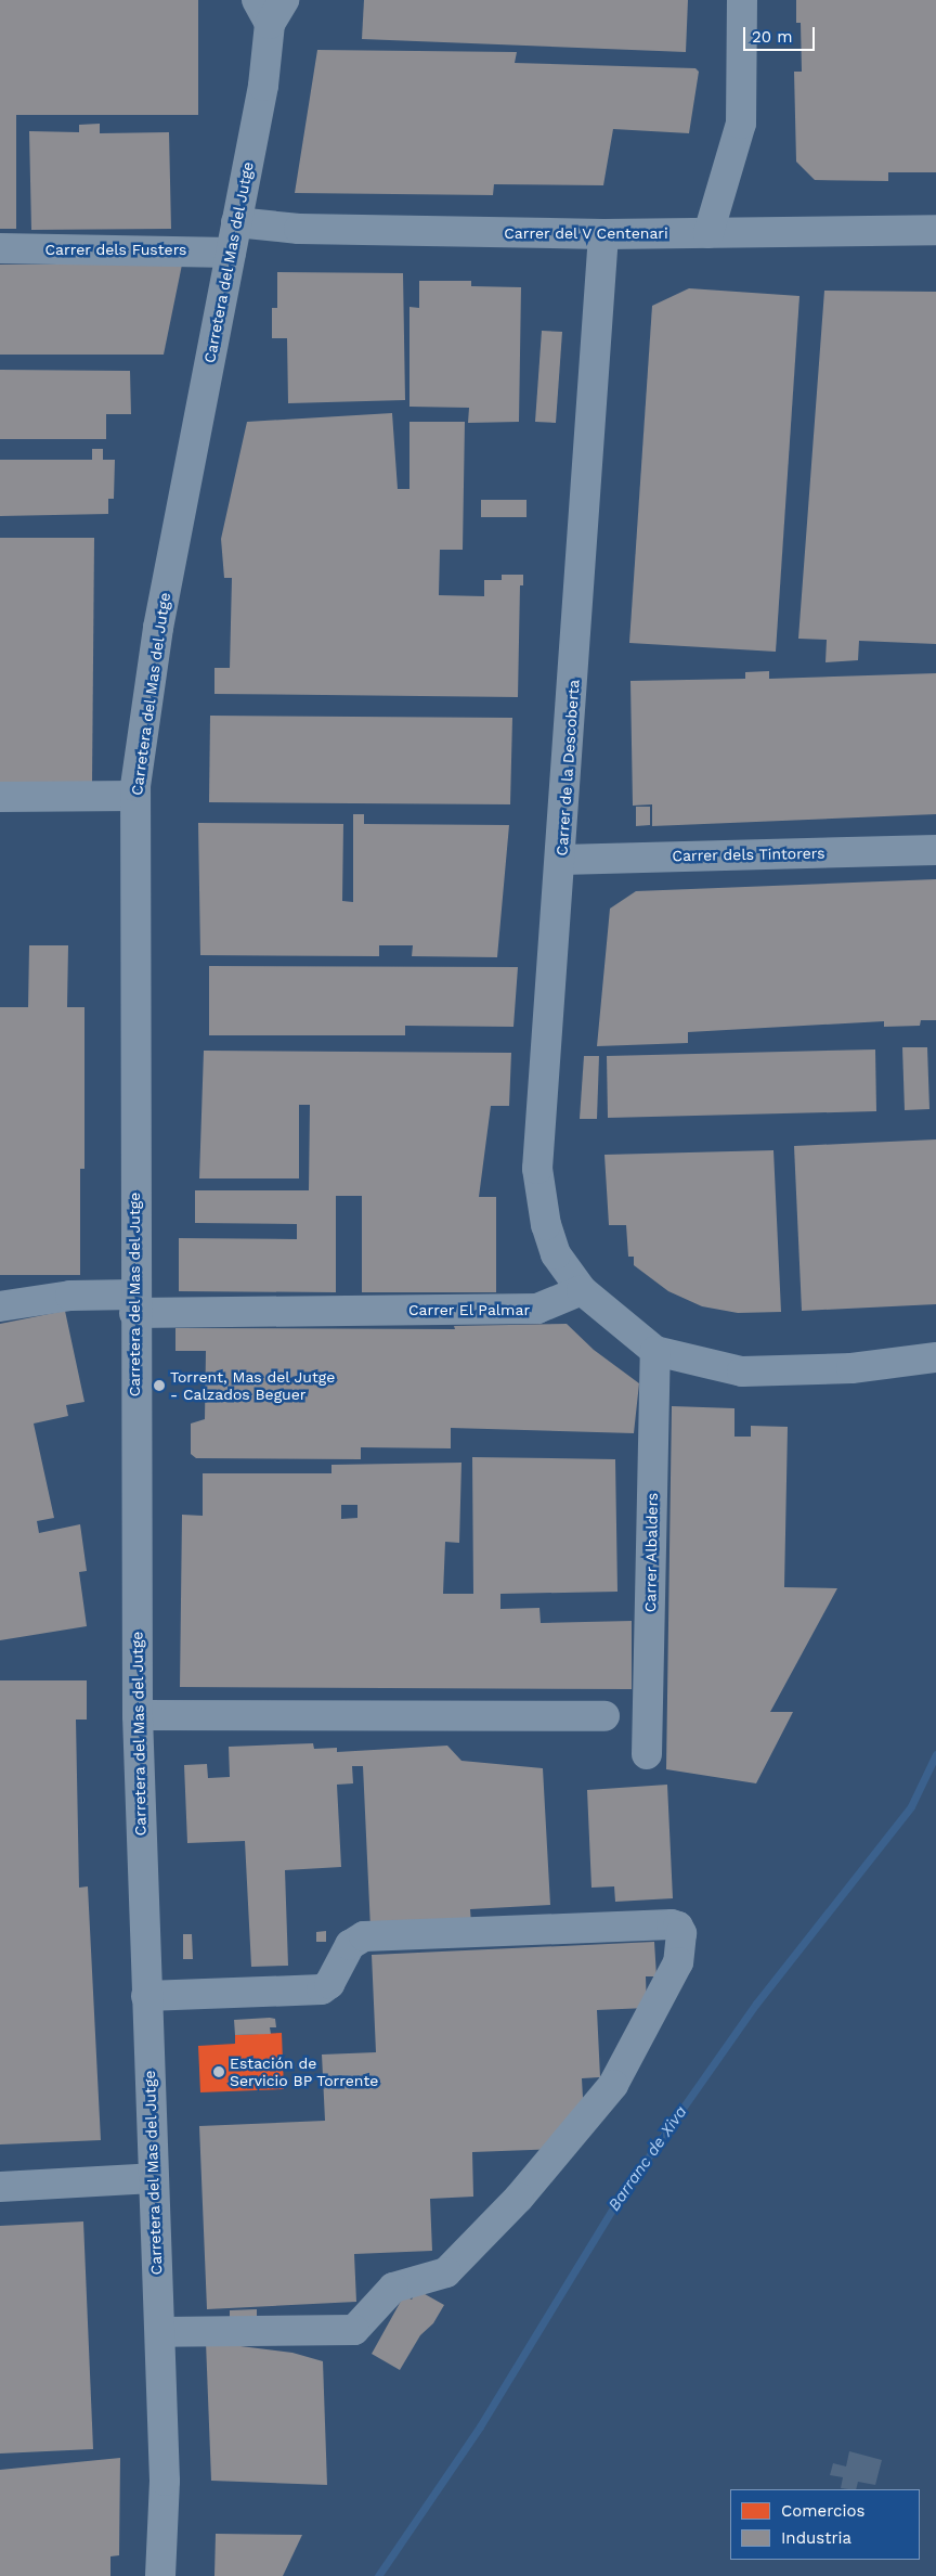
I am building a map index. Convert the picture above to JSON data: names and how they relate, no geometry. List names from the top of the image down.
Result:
{
  "streets": {
    "street": [
      "Carrer del V Centenari",
      "Carrer dels Fusters",
      "Carretera del Mas del Jutge",
      "Carrer de la Descoberta",
      "Carrer dels Tintorers",
      "Carrer El Palmar",
      "Carrer Albalders"
    ]
  },
  "crossings": [
    ["Carrer del V Centenari", "Carretera del Mas del Jutge"],
    ["Carrer del V Centenari", "Carrer de la Descoberta"],
    ["Carrer dels Fusters", "Carretera del Mas del Jutge"],
    ["Carretera del Mas del Jutge", "Carrer El Palmar"],
    ["Carrer de la Descoberta", "Carrer dels Tintorers"],
    ["Carrer de la Descoberta", "Carrer El Palmar"]
  ],
  "water": ["Barranc de Xiva"],
  "places": ["Torrent, Mas del Jutge - Calzados Beguer", "Estación de Servicio BP Torrente"],
  "legend": ["Comercios", "Industria"],
  "scale_bar": "20 m"
}
